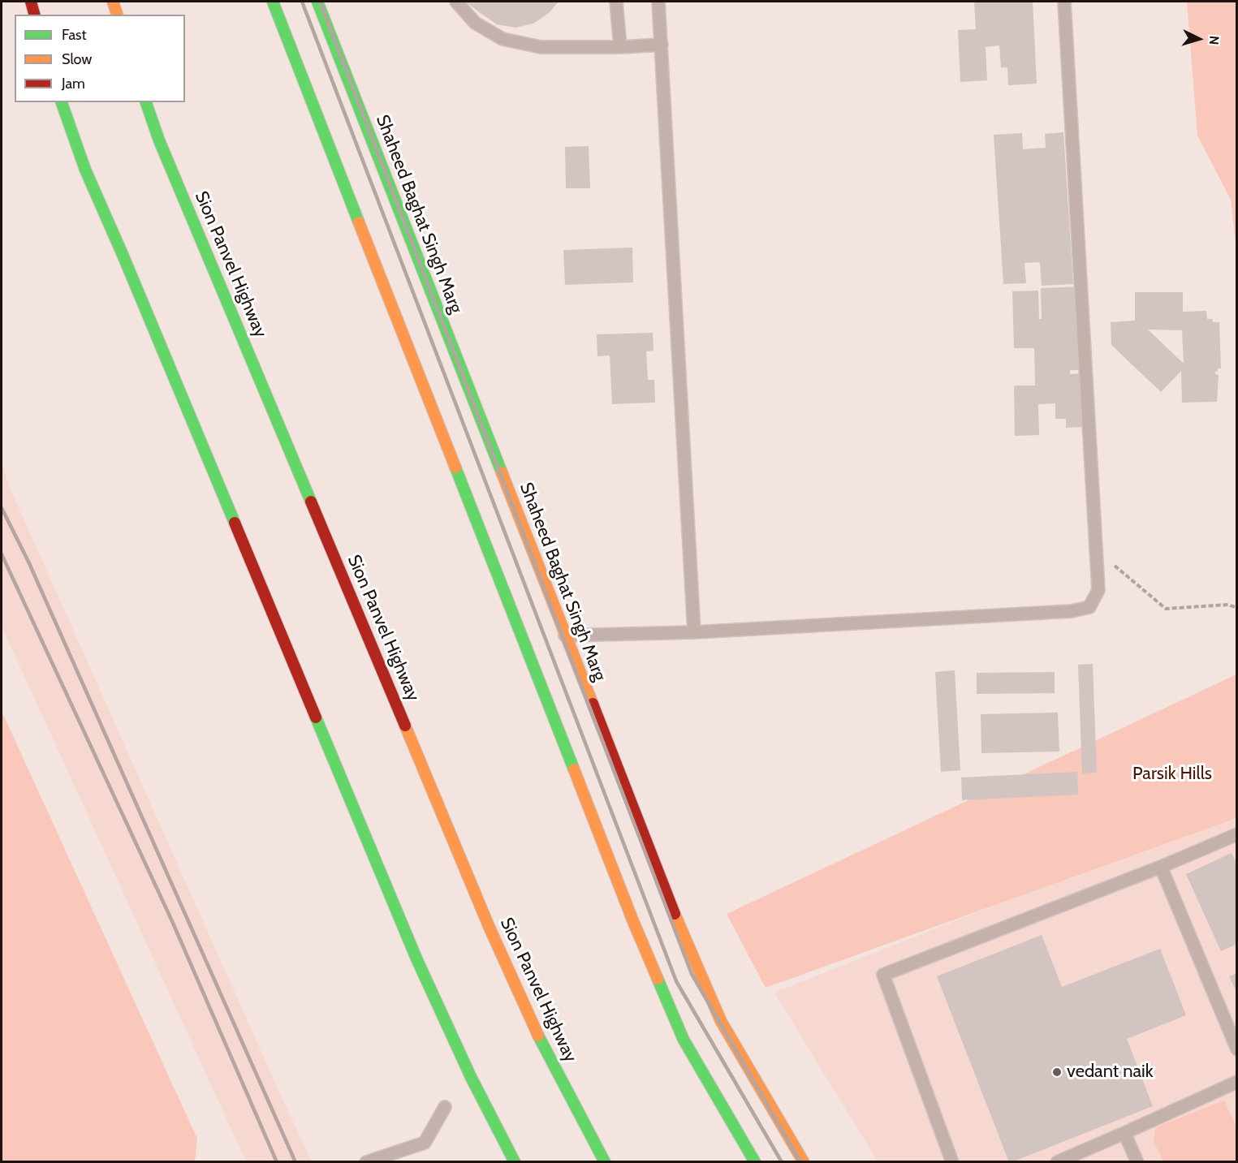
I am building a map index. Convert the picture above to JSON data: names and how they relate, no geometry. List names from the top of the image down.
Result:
{
  "streets": {
    "main road": ["Shaheed Baghat Singh Marg", "Sion Panvel Highway"]
  },
  "parks": ["Parsik Hills"],
  "places": ["vedant naik"],
  "legend": ["Fast", "Slow", "Jam"],
  "north": "right"
}
